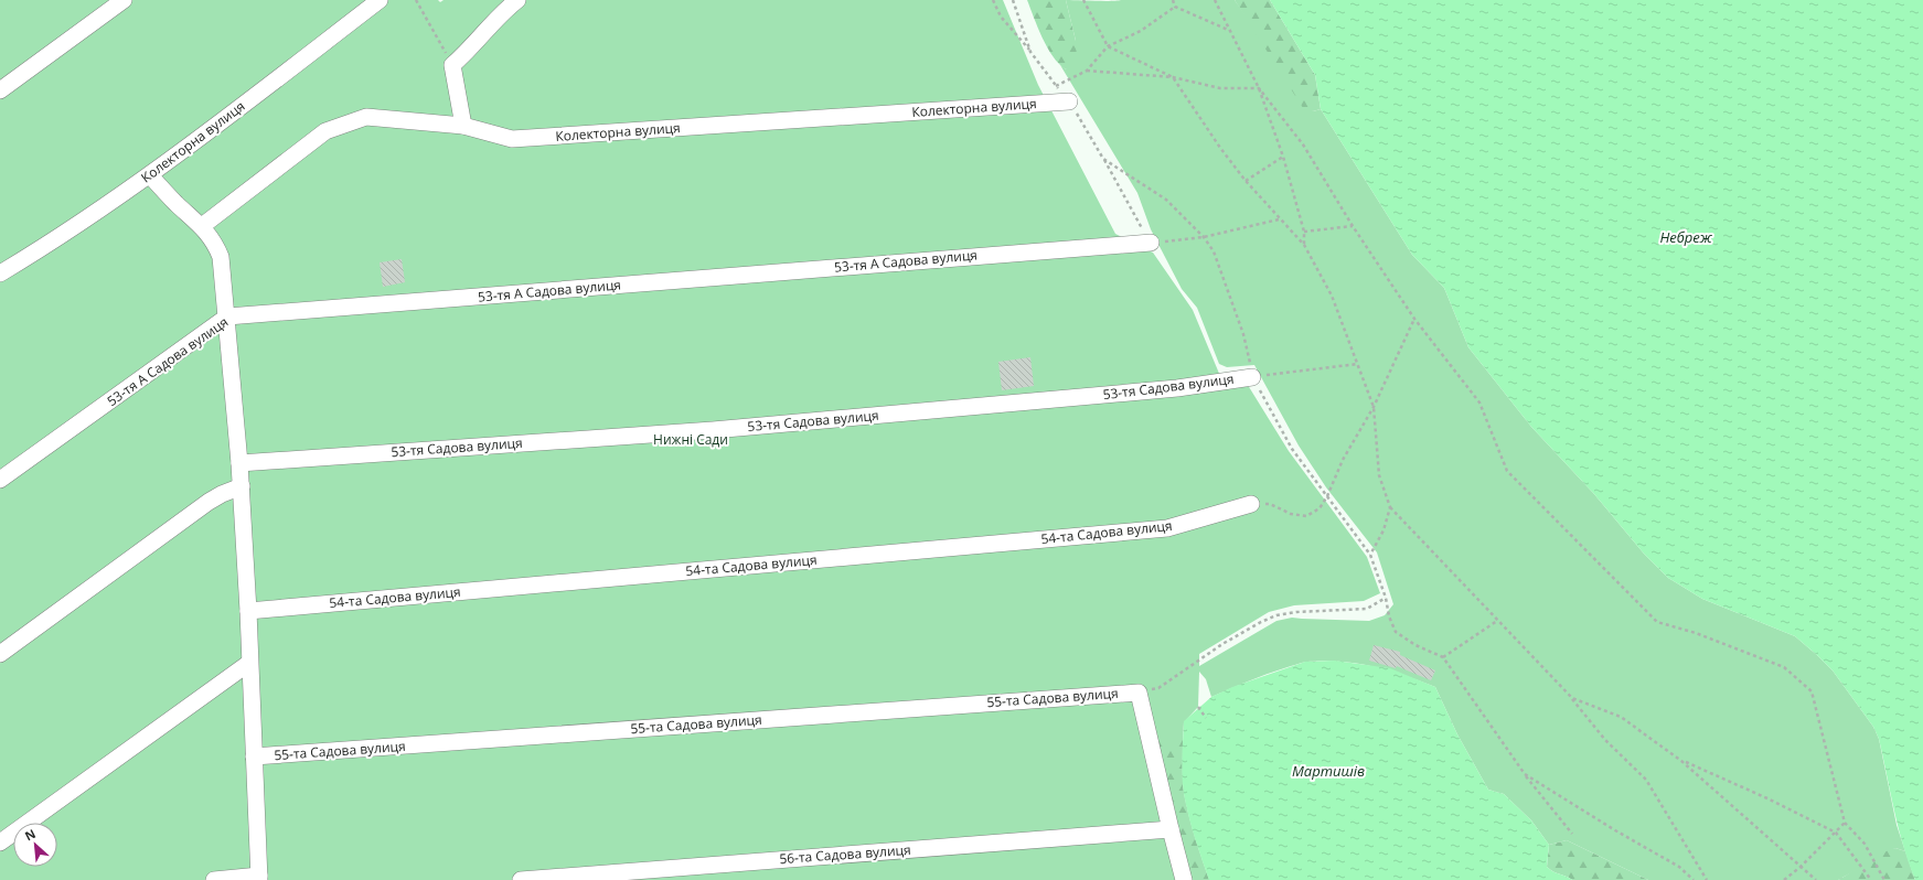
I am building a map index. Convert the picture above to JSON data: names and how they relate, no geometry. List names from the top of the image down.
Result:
{
  "streets": {
    "street": [
      "Колекторна вулиця",
      "53-тя А Садова вулиця",
      "53-тя Садова вулиця",
      "54-та Садова вулиця",
      "55-та Садова вулиця",
      "56-та Садова вулиця"
    ]
  },
  "water": ["Небреж", "Мартишів"],
  "parks": ["Нижні Сади"],
  "north": "top left"
}
